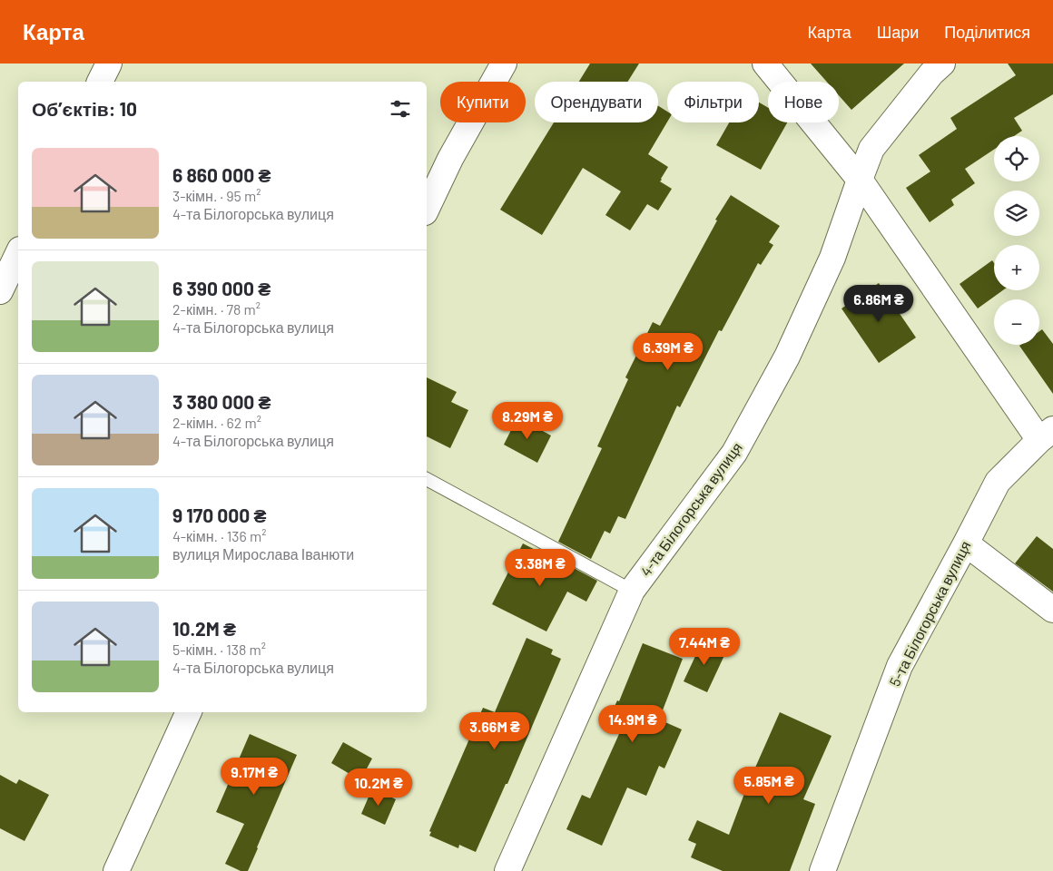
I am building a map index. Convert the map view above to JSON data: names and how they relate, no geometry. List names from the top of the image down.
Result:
{
  "streets": {
    "street": ["4-та Білогорська вулиця", "5-та Білогорська вулиця"]
  },
  "page": {
    "header": "Карта",
    "nav": ["Карта", "Шари", "Поділитися"],
    "chip": [
      "Купити",
      "Орендувати",
      "Фільтри",
      "Нове"
    ],
    "heading": "Об’єктів: 10",
    "map_buttons": ["+", "−"],
    "list": [
      {
        "name": "6 860 000 ₴",
        "note": "3-кімн. · 95 m² · 4-та Білогорська вулиця"
      },
      {
        "name": "6 390 000 ₴",
        "note": "2-кімн. · 78 m² · 4-та Білогорська вулиця"
      },
      {
        "name": "3 380 000 ₴",
        "note": "2-кімн. · 62 m² · 4-та Білогорська вулиця"
      },
      {
        "name": "9 170 000 ₴",
        "note": "4-кімн. · 136 m² · вулиця Мирослава Іванюти"
      },
      {
        "name": "10.2M ₴",
        "note": "5-кімн. · 138 m² · 4-та Білогорська вулиця"
      }
    ],
    "price": [
      "6.86M ₴",
      "6.39M ₴",
      "8.29M ₴",
      "3.38M ₴",
      "7.44M ₴",
      "14.9M ₴",
      "3.66M ₴",
      "9.17M ₴",
      "5.85M ₴",
      "10.2M ₴"
    ]
  }
}
